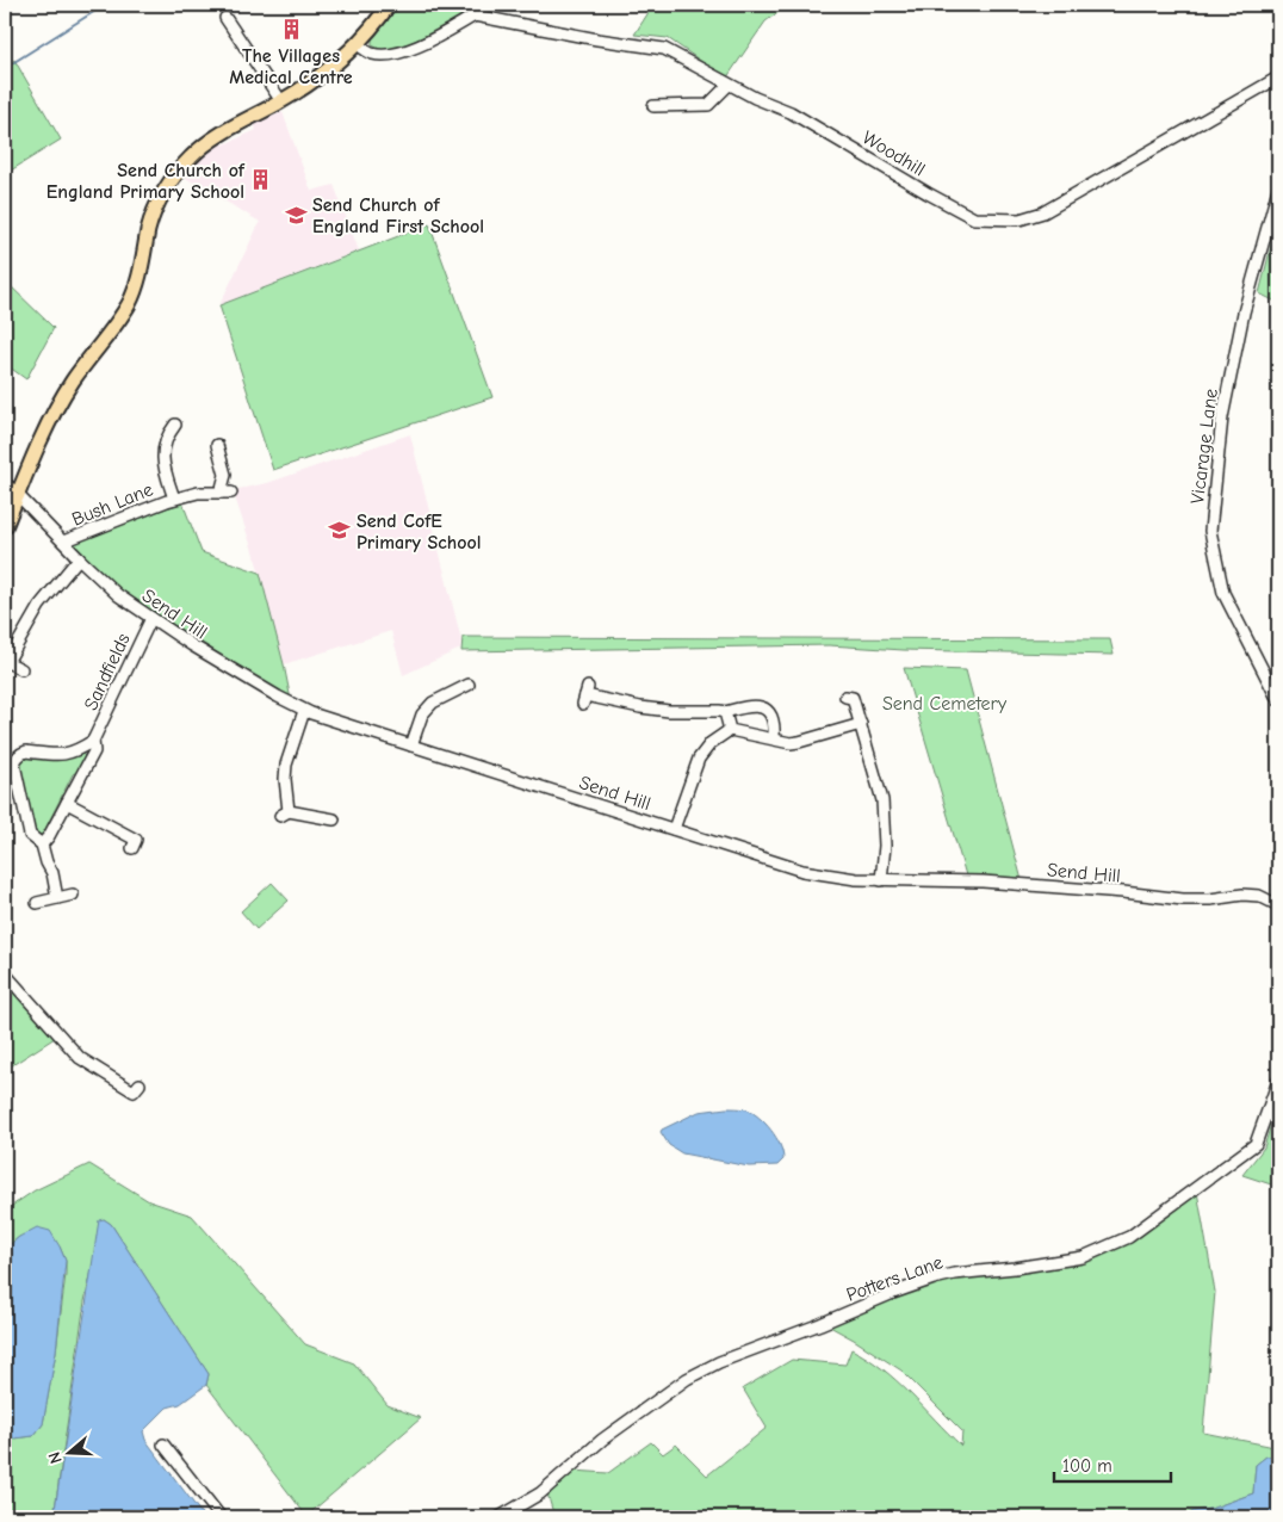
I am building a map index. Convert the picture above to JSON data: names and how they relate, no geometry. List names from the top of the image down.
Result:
{
  "streets": {
    "street": [
      "Woodhill",
      "Vicarage Lane",
      "Bush Lane",
      "Send Hill",
      "Sandfields",
      "Potters Lane"
    ]
  },
  "crossings": [
    ["Bush Lane", "Send Hill"],
    ["Send Hill", "Sandfields"]
  ],
  "parks": ["Send Cemetery"],
  "places": {
    "building": ["The Villages Medical Centre", "Send Church of England Primary School"],
    "school or university": ["Send Church of England First School", "Send CofE Primary School"]
  },
  "scale_bar": "100 m",
  "north": "left"
}
